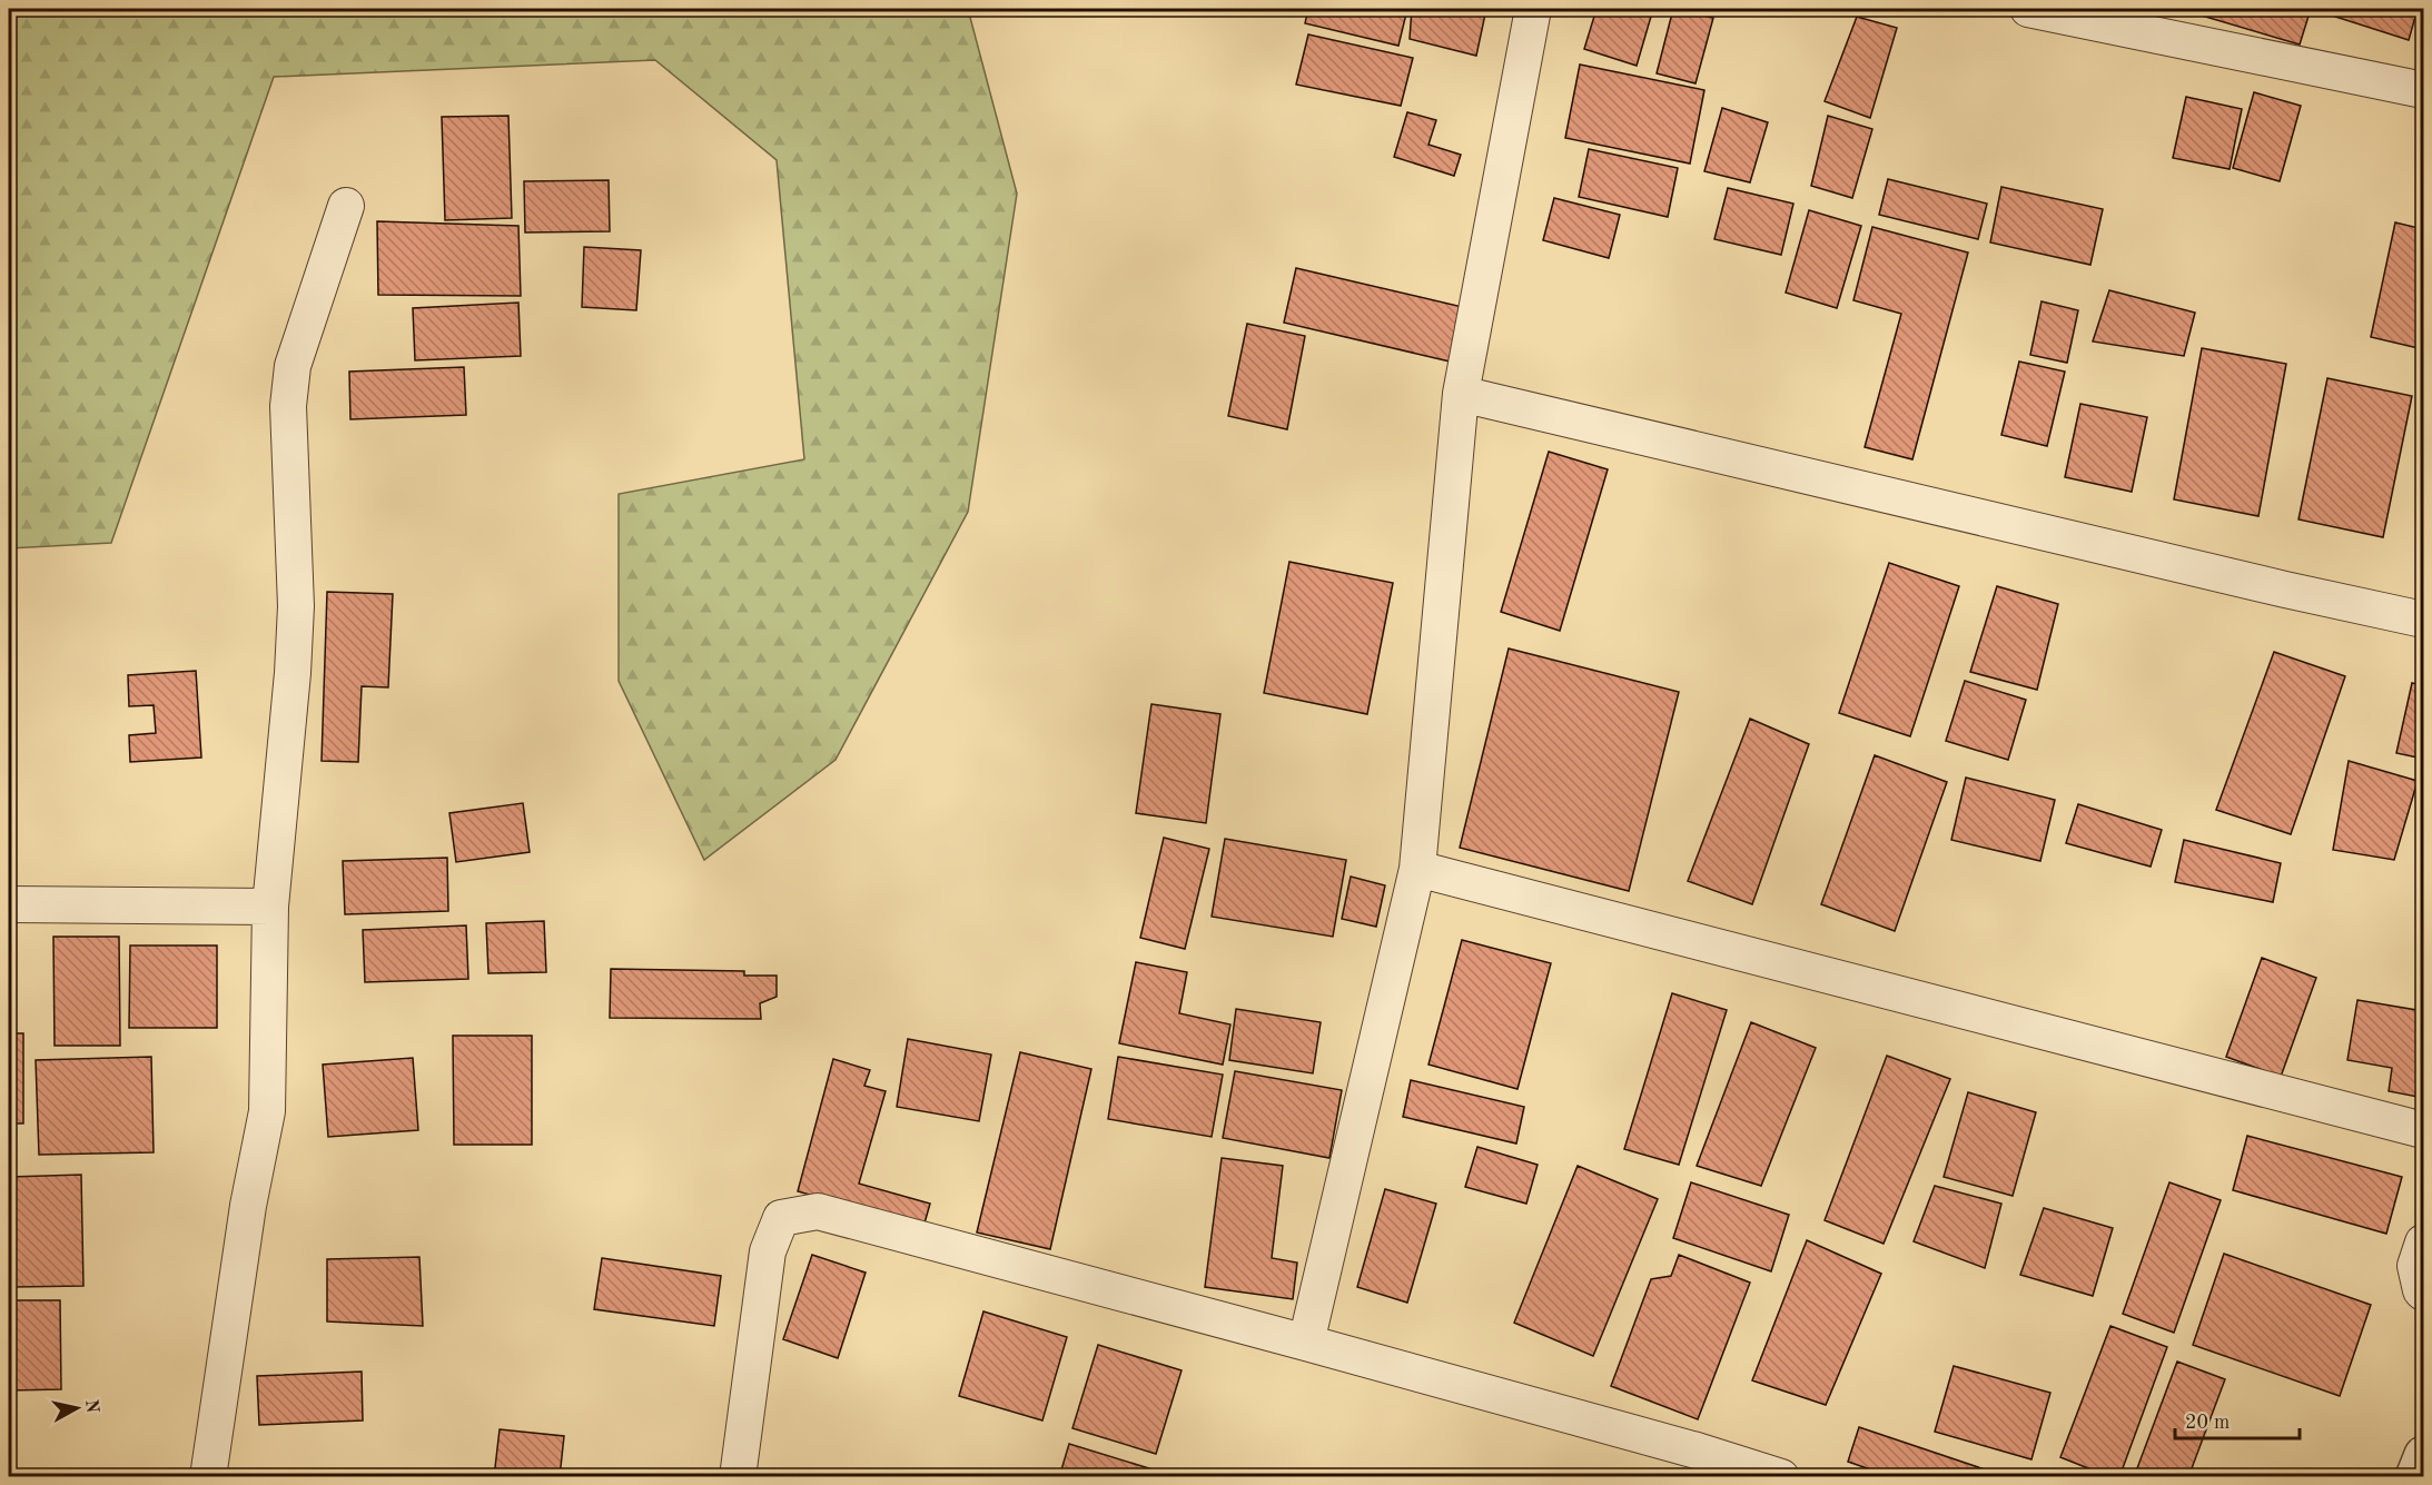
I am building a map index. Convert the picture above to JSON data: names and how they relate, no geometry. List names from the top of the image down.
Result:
{
  "scale_bar": "20 m",
  "north": "right"
}
